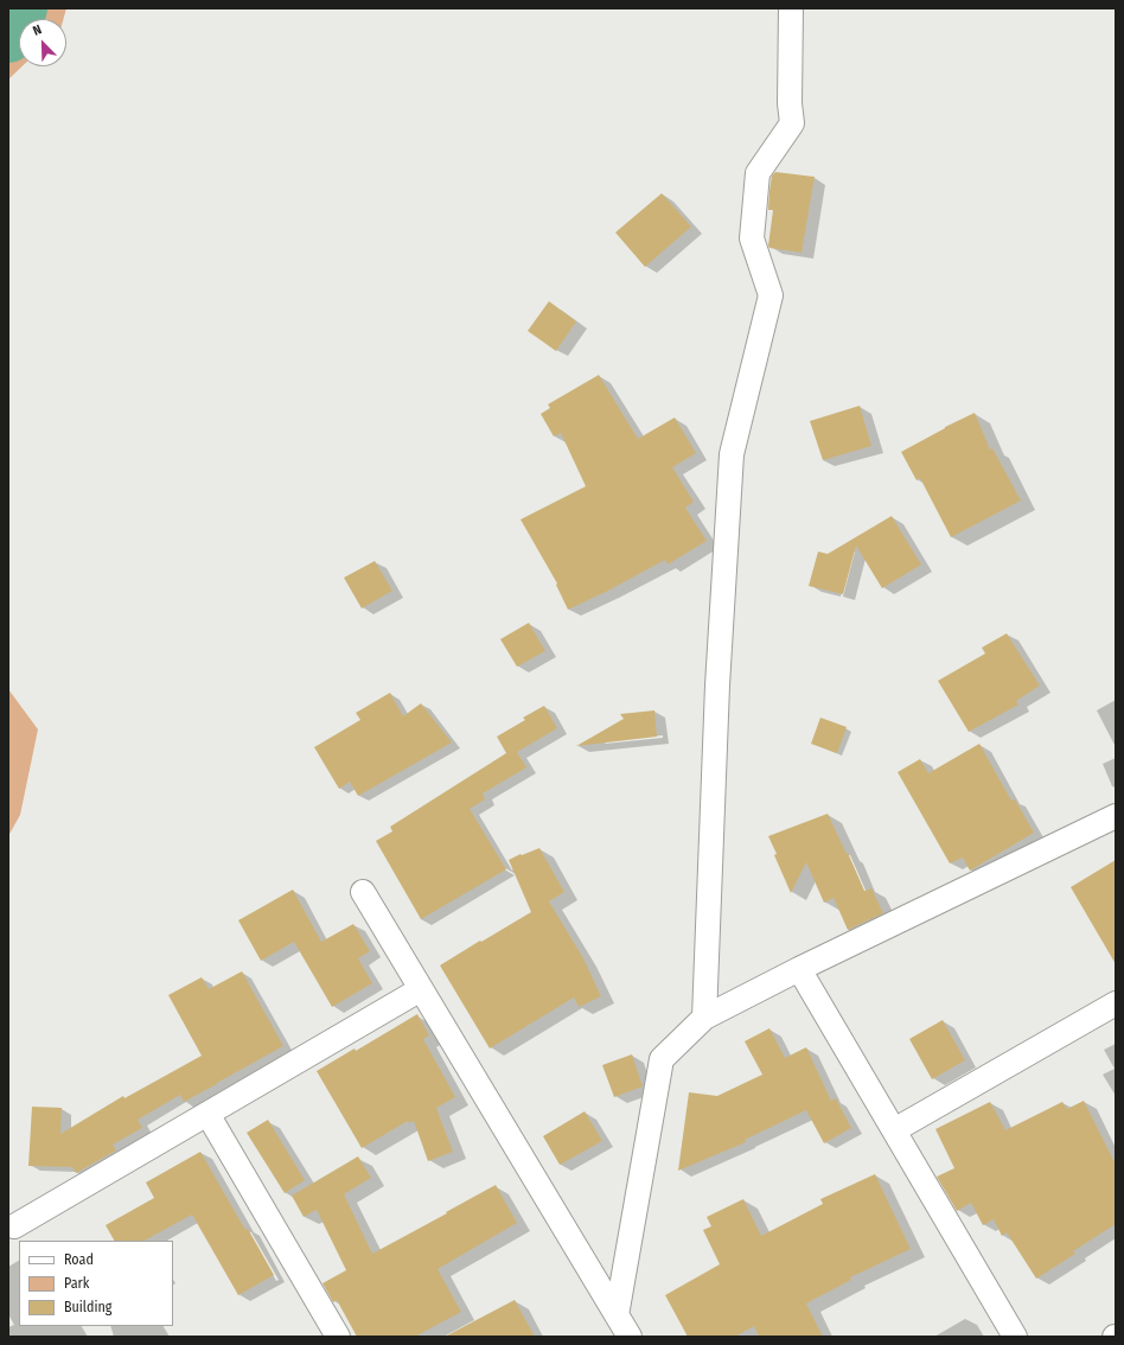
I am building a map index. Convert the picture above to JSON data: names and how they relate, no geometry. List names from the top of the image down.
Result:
{
  "legend": ["Road", "Park", "Building"],
  "north": "top left"
}
